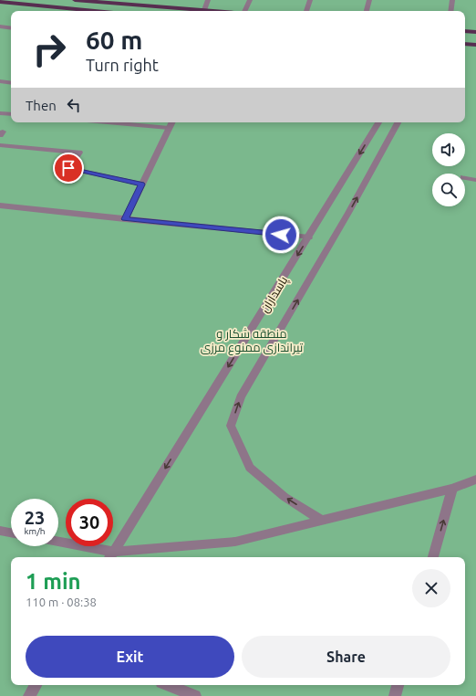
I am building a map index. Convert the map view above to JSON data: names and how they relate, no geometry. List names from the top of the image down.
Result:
{
  "streets": {
    "street": ["پاسداران"]
  },
  "parks": ["منطقه شکار و تیراندازی ممنوع مرزی"],
  "page": {
    "turn": ["60 m", "Turn right"],
    "then": "Then",
    "speed": "23 km/h",
    "limit": "30",
    "heading": ["1 min", "110 m · 08:38"],
    "buttons": ["Exit", "Share"]
  }
}
